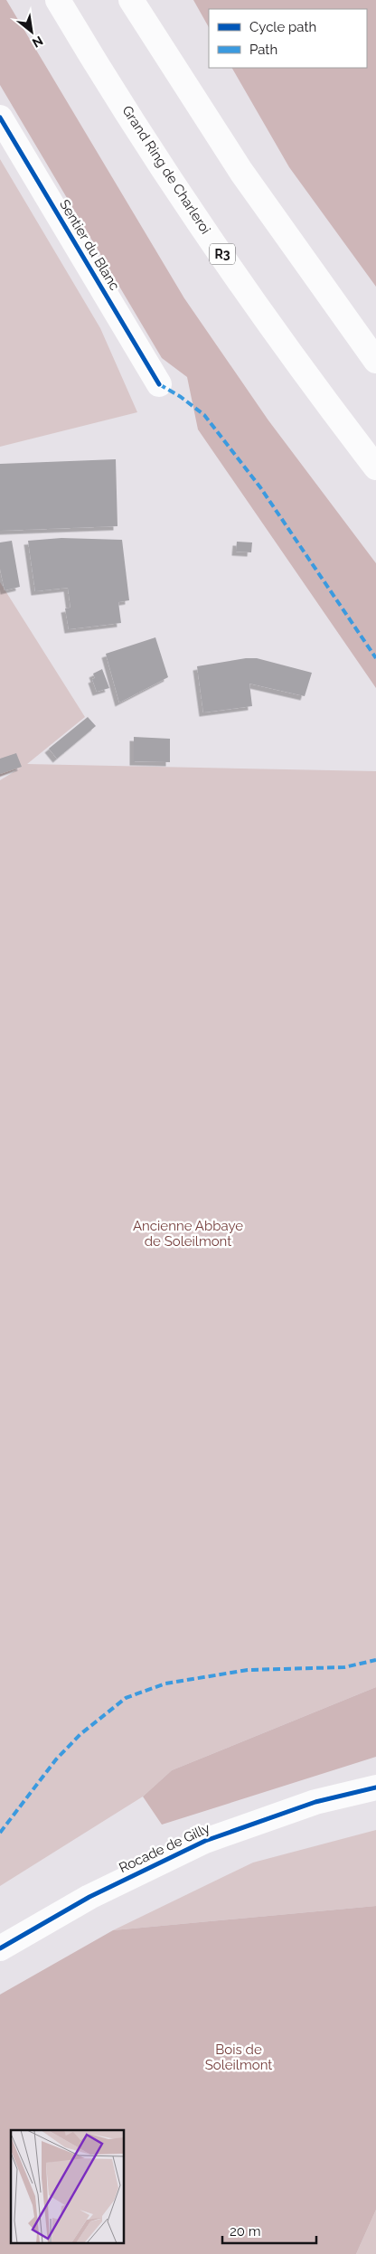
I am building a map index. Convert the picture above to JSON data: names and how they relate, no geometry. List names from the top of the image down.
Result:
{
  "streets": {
    "main road": [
      "Grand Ring de Charleroi",
      "Sentier du Blanc",
      "R3",
      "Rocade de Gilly"
    ]
  },
  "parks": ["Ancienne Abbaye de Soleilmont", "Bois de Soleilmont"],
  "legend": ["Cycle path", "Path"],
  "scale_bar": "20 m",
  "north": "bottom right"
}
